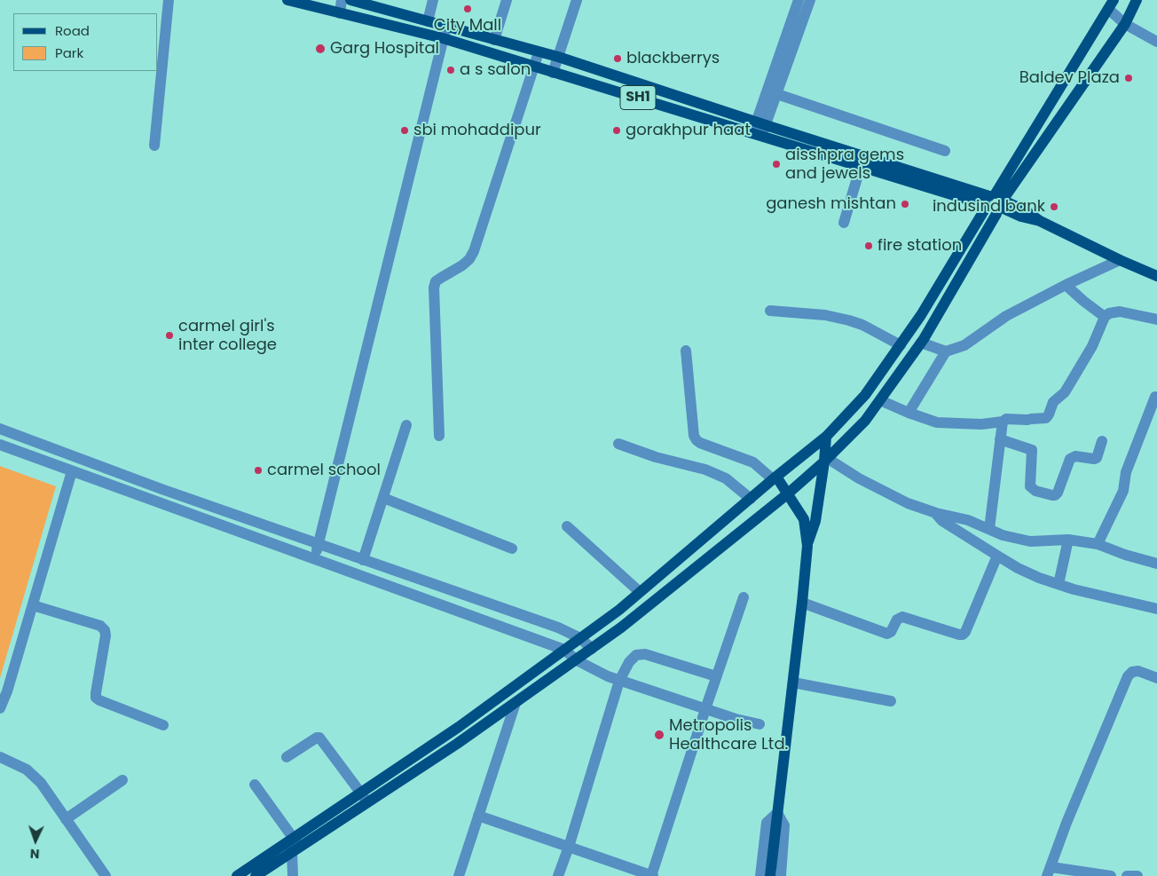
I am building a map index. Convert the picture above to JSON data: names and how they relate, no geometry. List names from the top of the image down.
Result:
{
  "streets": {
    "main road": ["SH1"]
  },
  "places": [
    "City Mall",
    "Garg Hospital",
    "blackberrys",
    "a s salon",
    "Baldev Plaza",
    "sbi mohaddipur",
    "gorakhpur haat",
    "aisshpra gems and jewels",
    "ganesh mishtan",
    "indusind bank",
    "fire station",
    "carmel girl's inter college",
    "carmel school",
    "Metropolis Healthcare Ltd."
  ],
  "legend": ["Road", "Park"],
  "north": "bottom"
}
